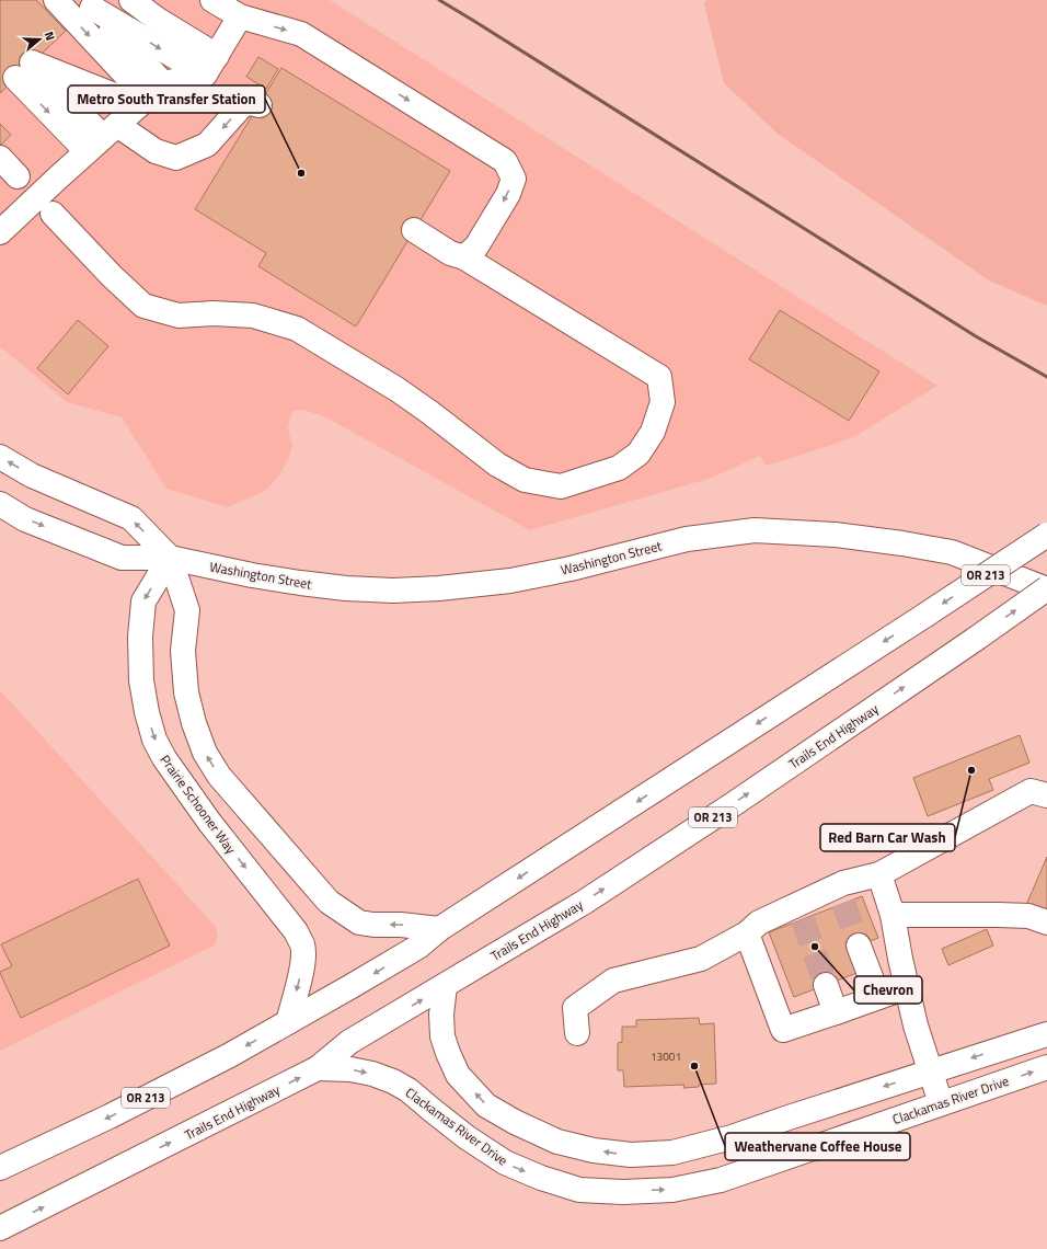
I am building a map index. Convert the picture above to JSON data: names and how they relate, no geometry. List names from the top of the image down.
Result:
{
  "streets": {
    "main road": [
      "Washington Street",
      "OR 213",
      "Trails End Highway",
      "Prairie Schooner Way",
      "Clackamas River Drive"
    ]
  },
  "crossings": [
    ["Washington Street", "Trails End Highway"],
    ["Washington Street", "Prairie Schooner Way"],
    ["OR 213", "Prairie Schooner Way"],
    ["Trails End Highway", "Clackamas River Drive"]
  ],
  "one_way": ["Prairie Schooner Way"],
  "places": [
    "Metro South Transfer Station",
    "Red Barn Car Wash",
    "Chevron",
    "Weathervane Coffee House"
  ],
  "house_numbers": ["13001"],
  "north": "right"
}
